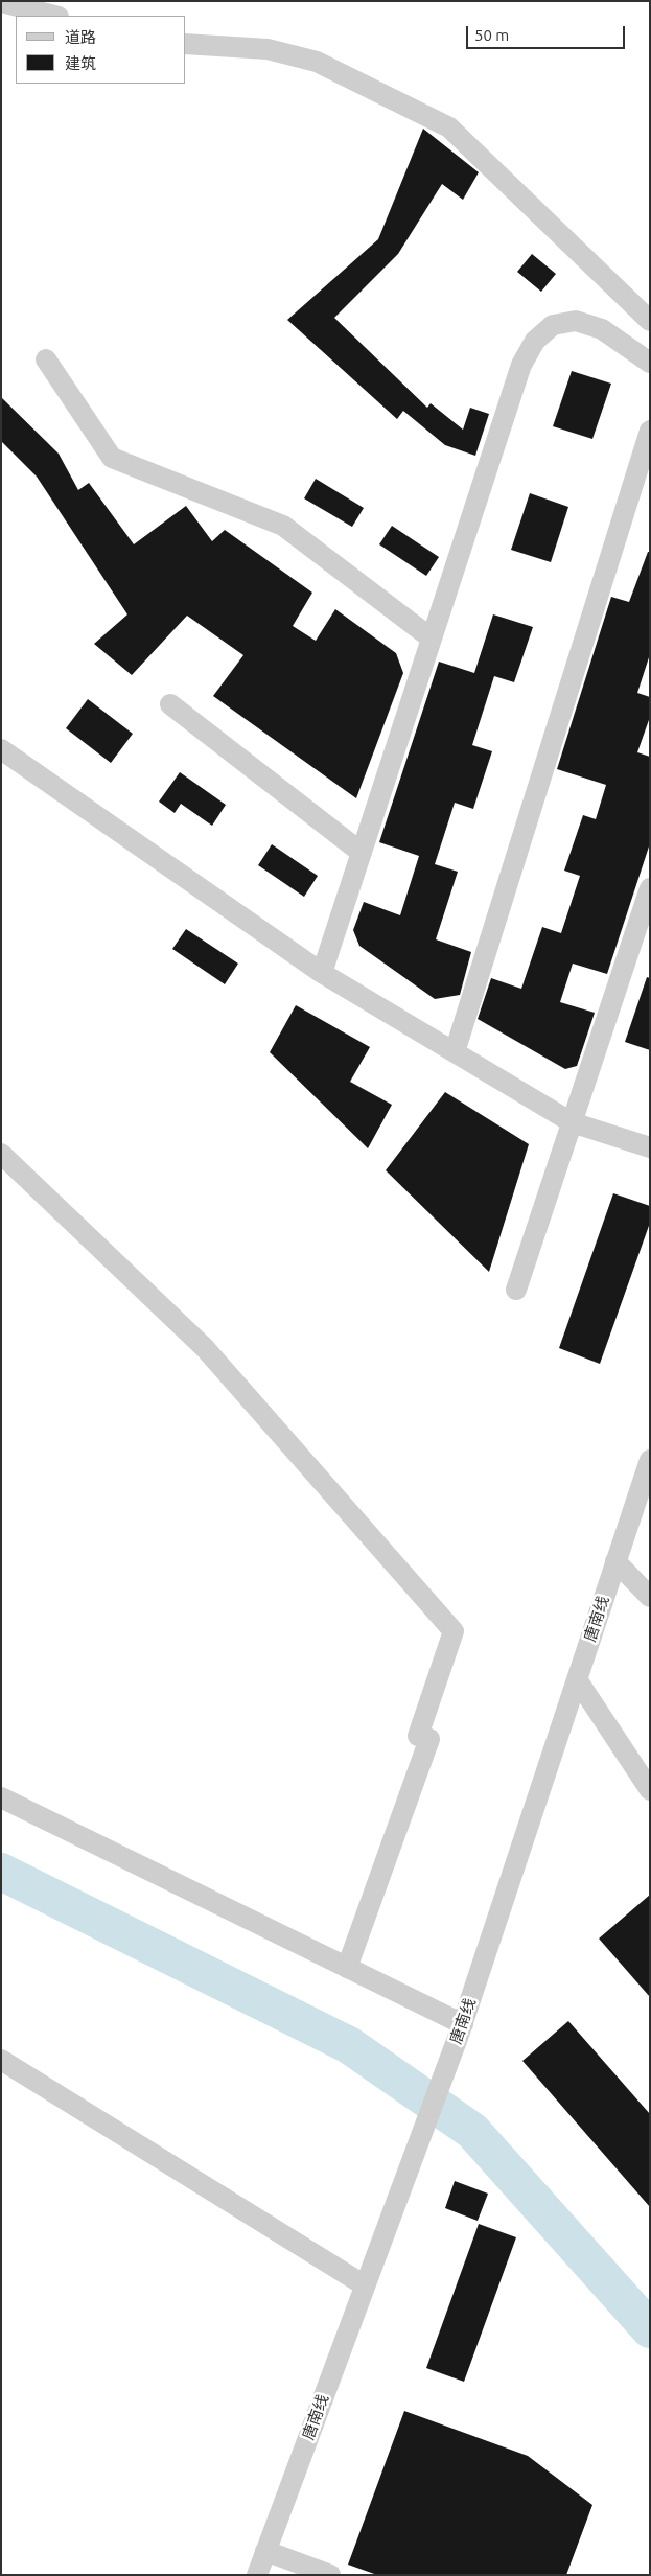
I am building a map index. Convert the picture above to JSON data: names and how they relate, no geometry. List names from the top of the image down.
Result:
{
  "streets": {
    "street": ["唐南线"]
  },
  "legend": ["道路", "建筑"],
  "scale_bar": "50 m"
}
